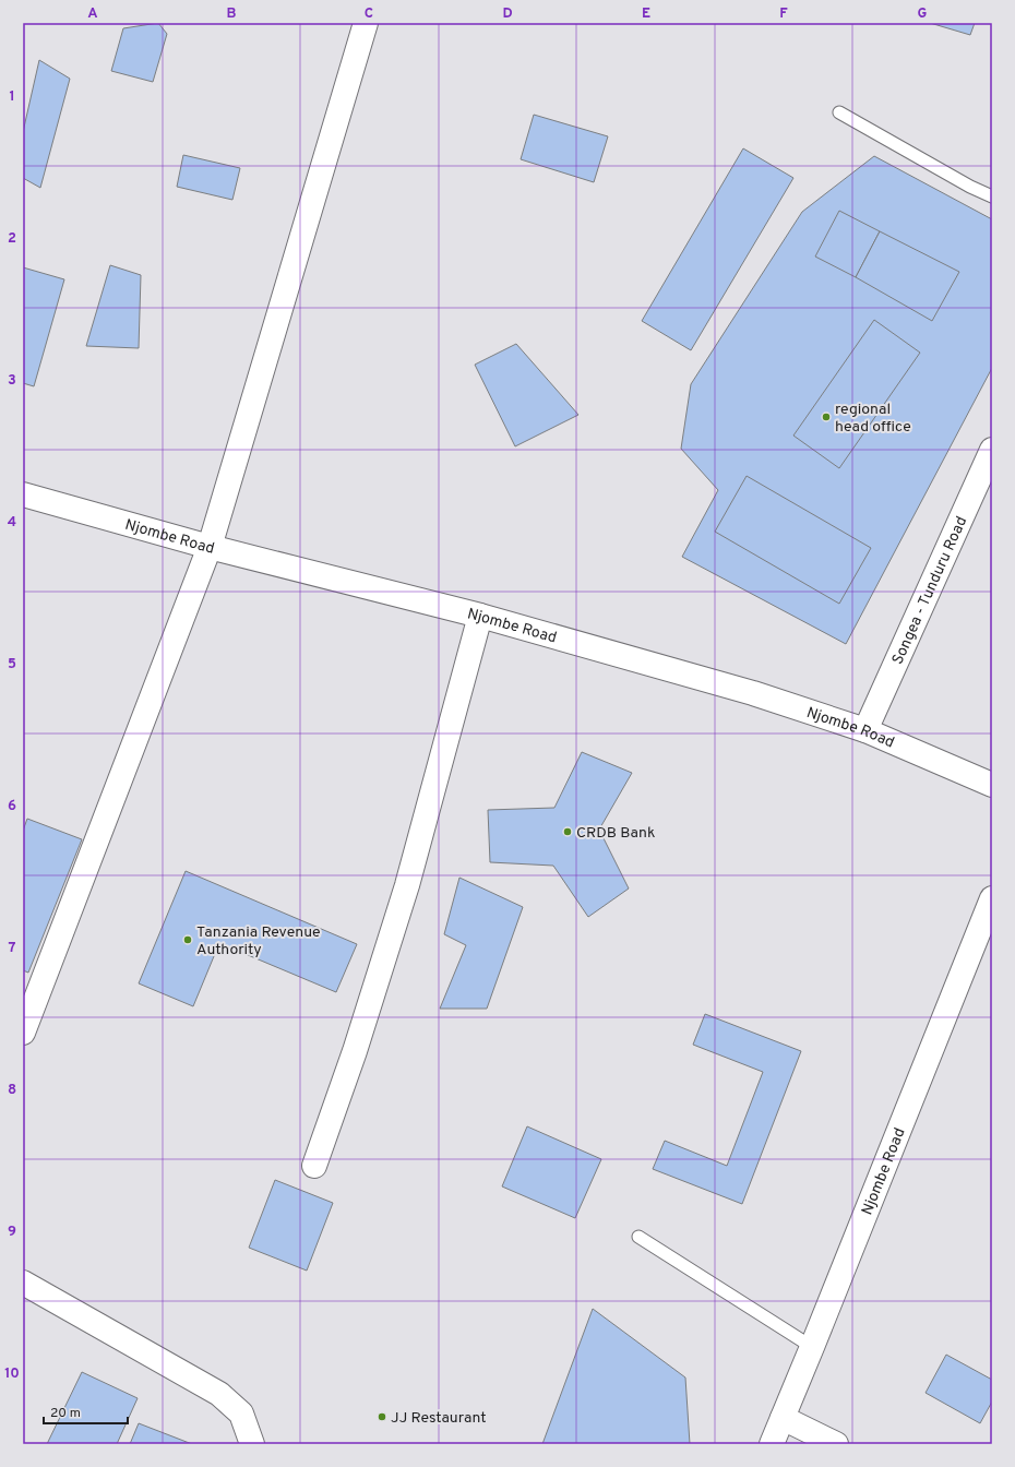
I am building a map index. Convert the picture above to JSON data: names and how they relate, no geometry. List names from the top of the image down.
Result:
{
  "streets": {
    "main road": ["Njombe Road", "Songea - Tunduru Road"]
  },
  "crossings": [
    ["Njombe Road", "Songea - Tunduru Road"]
  ],
  "places": [
    "regional head office",
    "CRDB Bank",
    "Tanzania Revenue Authority",
    "JJ Restaurant"
  ],
  "scale_bar": "20 m",
  "grid": {
    "columns": [
      "A",
      "B",
      "C",
      "D",
      "E",
      "F",
      "G"
    ],
    "rows": [
      "1",
      "2",
      "3",
      "4",
      "5",
      "6",
      "7",
      "8",
      "9",
      "10"
    ]
  }
}
